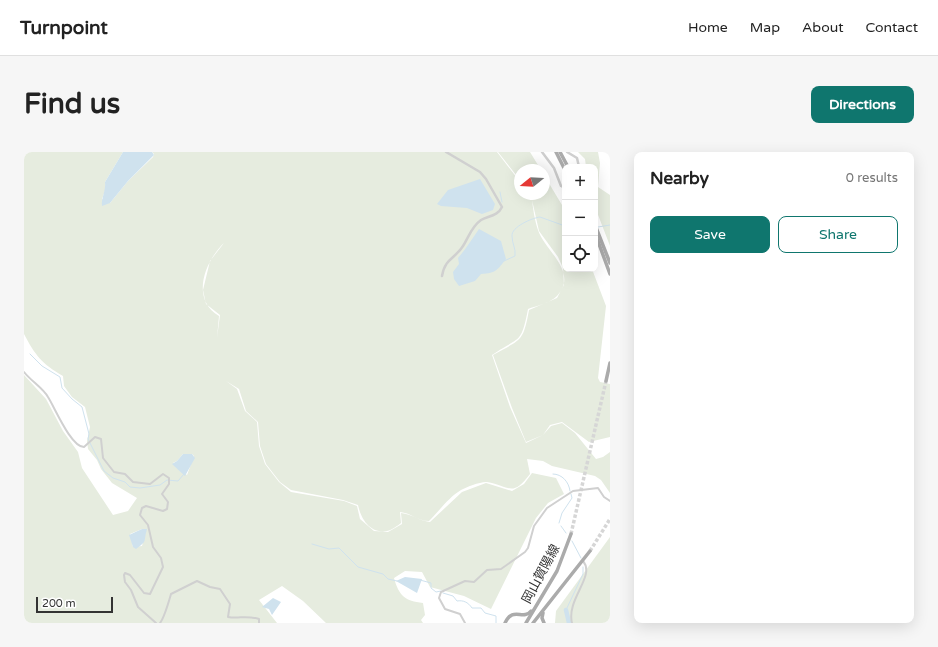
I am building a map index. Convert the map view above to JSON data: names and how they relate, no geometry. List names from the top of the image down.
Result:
{
  "streets": {
    "main road": ["岡山賀陽線"]
  },
  "scale_bar": "200 m",
  "north": "left",
  "page": {
    "header": "Turnpoint",
    "nav": [
      "Home",
      "Map",
      "About",
      "Contact"
    ],
    "buttons": [
      "Directions",
      ["Save", "Share"]
    ],
    "title": "Find us",
    "heading": ["Nearby", "0 results"],
    "map_buttons": ["+", "−"],
    "scale": "200 m"
  }
}
